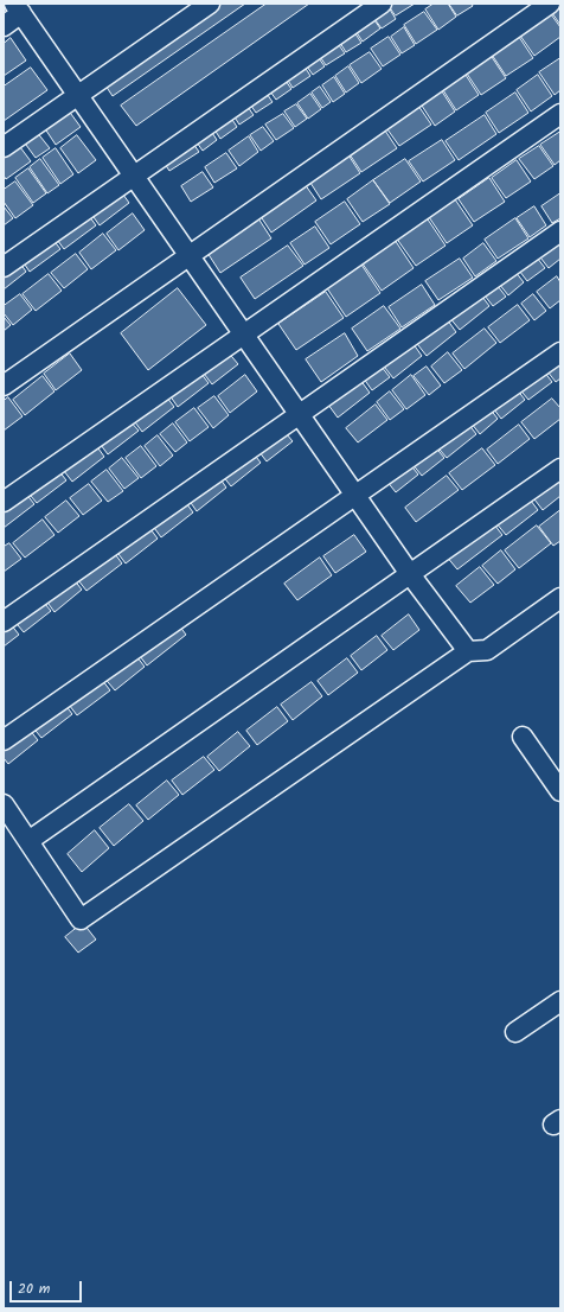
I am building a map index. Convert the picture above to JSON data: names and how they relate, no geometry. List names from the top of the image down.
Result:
{
  "scale_bar": "20 m"
}
